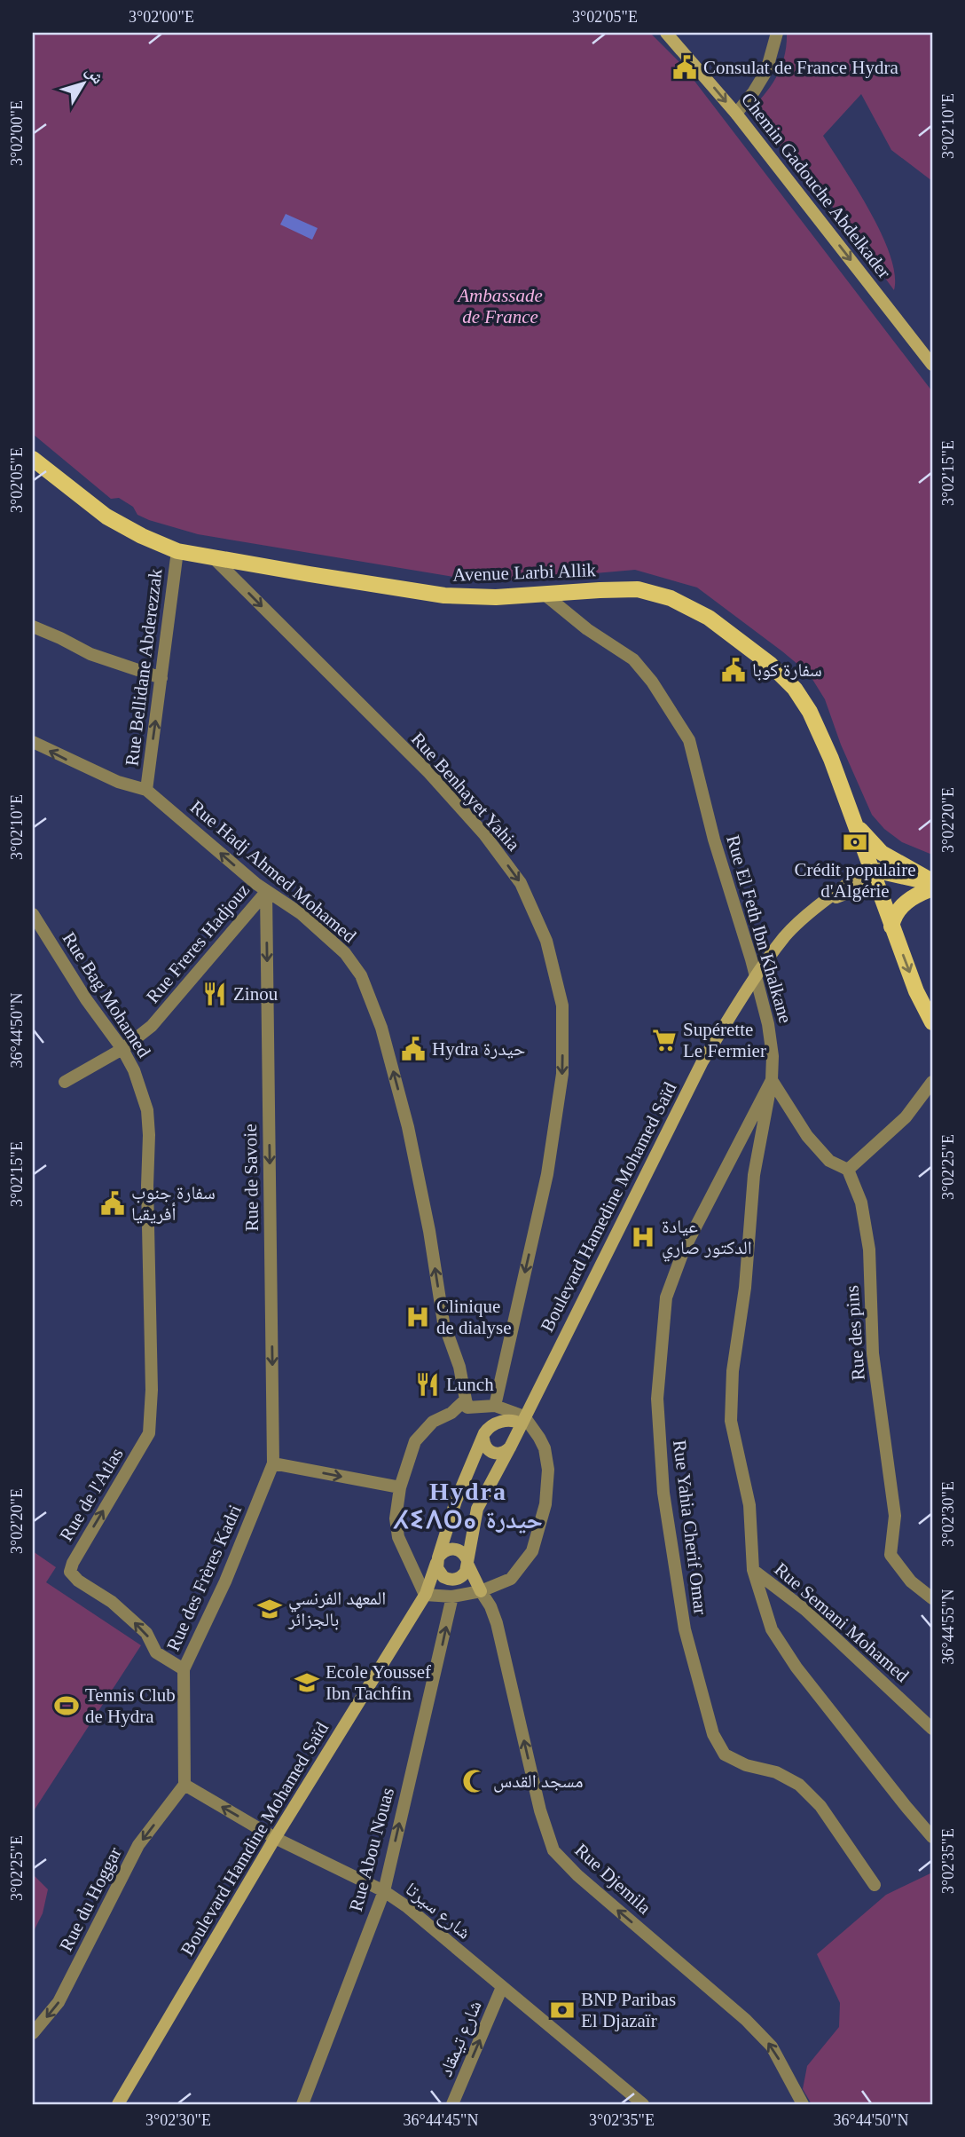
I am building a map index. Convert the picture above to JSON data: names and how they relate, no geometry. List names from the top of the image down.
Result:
{
  "streets": {
    "main road": ["Avenue Larbi Allik"],
    "street": [
      "Chemin Gadouche Abdelkader",
      "Rue Bellidane Abderezzak",
      "Rue Benhayet Yahia",
      "Rue Hadj Ahmed Mohamed",
      "Rue El Feth Ibn Khalkane",
      "Rue Freres Hadjouz",
      "Rue Bag Mohamed",
      "Rue de Savoie",
      "Boulevard Hamedine Mohamed Saïd",
      "Rue des pins",
      "Rue de l'Atlas",
      "Rue Yahia Cherif Omar",
      "Rue des Frères Kadri",
      "Rue Semani Mohamed",
      "Boulevard Hamdine Mohamed Saïd",
      "Rue Abou Nouas",
      "Rue Djemila",
      "Rue du Hoggar",
      "شارع سيرتا",
      "شارع تيمقاد"
    ]
  },
  "crossings": [
    ["Avenue Larbi Allik", "Rue Bellidane Abderezzak"],
    ["Avenue Larbi Allik", "Rue Benhayet Yahia"],
    ["Avenue Larbi Allik", "Rue El Feth Ibn Khalkane"],
    ["Rue Bellidane Abderezzak", "Rue Hadj Ahmed Mohamed"],
    ["Rue Hadj Ahmed Mohamed", "Rue Freres Hadjouz"],
    ["Rue Hadj Ahmed Mohamed", "Rue de Savoie"],
    ["Rue El Feth Ibn Khalkane", "Rue Yahia Cherif Omar"],
    ["Rue El Feth Ibn Khalkane", "Rue Semani Mohamed"],
    ["Rue Freres Hadjouz", "Rue Bag Mohamed"],
    ["Rue Freres Hadjouz", "Rue de Savoie"],
    ["Rue Bag Mohamed", "Rue de l'Atlas"],
    ["Rue de Savoie", "Rue des Frères Kadri"],
    ["Boulevard Hamedine Mohamed Saïd", "Boulevard Hamdine Mohamed Saïd"],
    ["Rue de l'Atlas", "Rue des Frères Kadri"],
    ["Rue des Frères Kadri", "Rue du Hoggar"],
    ["Rue des Frères Kadri", "شارع سيرتا"],
    ["Boulevard Hamdine Mohamed Saïd", "شارع سيرتا"],
    ["Rue Abou Nouas", "شارع سيرتا"],
    ["Rue du Hoggar", "شارع سيرتا"],
    ["شارع سيرتا", "شارع تيمقاد"]
  ],
  "one_way": [
    "Chemin Gadouche Abdelkader",
    "Rue Bellidane Abderezzak",
    "Rue Benhayet Yahia",
    "Rue Hadj Ahmed Mohamed",
    "Rue de Savoie",
    "Rue Abou Nouas",
    "Rue Djemila",
    "Rue du Hoggar",
    "شارع تيمقاد"
  ],
  "districts": ["Hydra ⵃⵉⴷⵔⴰ حيدرة"],
  "parks": ["Ambassade de France"],
  "places": {
    "public building": [
      "Consulat de France Hydra",
      "سفارة كوبا",
      "Hydra حيدرة",
      "سفارة جنوب أفريقيا"
    ],
    "bank": ["Crédit populaire d'Algérie", "BNP Paribas El Djazaïr"],
    "restaurant": ["Zinou", "Lunch"],
    "supermarket": ["Supérette Le Fermier"],
    "hospital": ["عيادة الدكتور صاري", "Clinique de dialyse"],
    "school or university": ["المعهد الفرنسي بالجزائر", "Ecole Youssef Ibn Tachfin"],
    "sports": ["Tennis Club de Hydra"],
    "mosque": ["مسجد القدس"]
  },
  "north": "top right",
  "coordinates": [
    "3°02'00\"E",
    "3°02'05\"E",
    "3°02'10\"E",
    "3°02'15\"E",
    "3°02'20\"E",
    "36°44'50\"N",
    "3°02'25\"E",
    "3°02'30\"E",
    "36°44'55\"N",
    "3°02'35\"E",
    "36°44'45\"N"
  ]
}
